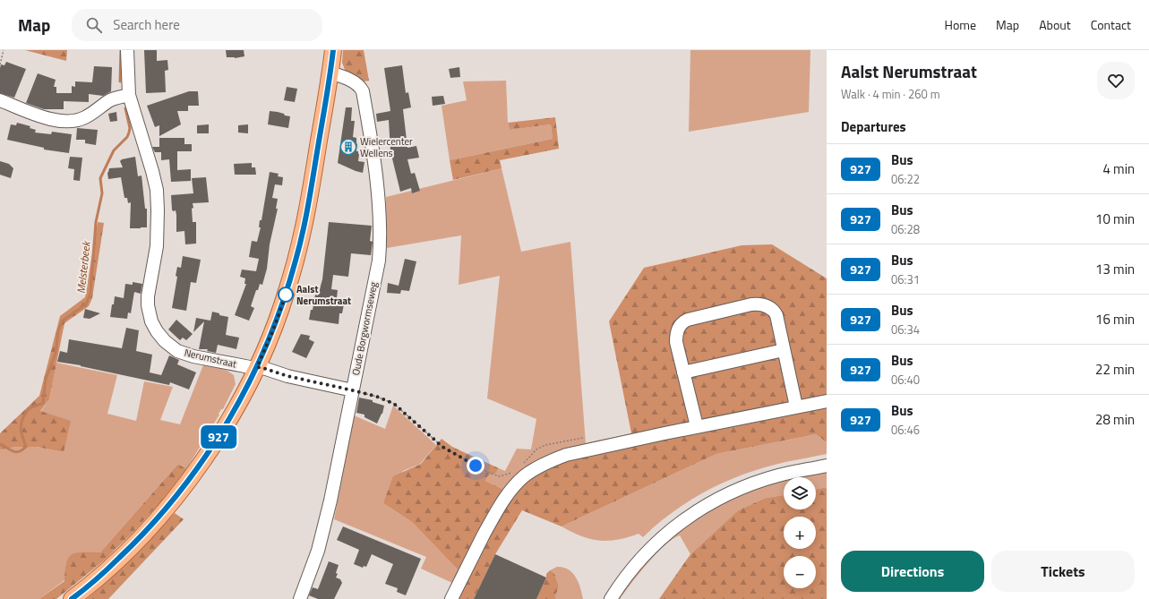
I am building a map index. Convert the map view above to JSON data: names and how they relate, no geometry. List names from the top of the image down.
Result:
{
  "streets": {
    "street": ["Oude Borgwormseweg", "Nerumstraat"]
  },
  "crossings": [
    ["Oude Borgwormseweg", "Nerumstraat"]
  ],
  "water": ["Melsterbeek"],
  "places": {
    "building": ["Wielercenter Wellens"],
    "other": ["Aalst Nerumstraat"]
  },
  "lines": ["bus line 927"],
  "page": {
    "header": "Map",
    "search": "Search here",
    "nav": [
      "Home",
      "Map",
      "About",
      "Contact"
    ],
    "on_map": "927",
    "heading": [
      ["Aalst Nerumstraat", "Walk · 4 min · 260 m"],
      "Departures"
    ],
    "list": [
      {
        "mark": "927",
        "name": "Bus",
        "note": "06:22",
        "value": "4 min"
      },
      {
        "mark": "927",
        "name": "Bus",
        "note": "06:28",
        "value": "10 min"
      },
      {
        "mark": "927",
        "name": "Bus",
        "note": "06:31",
        "value": "13 min"
      },
      {
        "mark": "927",
        "name": "Bus",
        "note": "06:34",
        "value": "16 min"
      },
      {
        "mark": "927",
        "name": "Bus",
        "note": "06:40",
        "value": "22 min"
      },
      {
        "mark": "927",
        "name": "Bus",
        "note": "06:46",
        "value": "28 min"
      }
    ],
    "map_buttons": ["+", "−"],
    "buttons": ["Directions", "Tickets"]
  }
}
